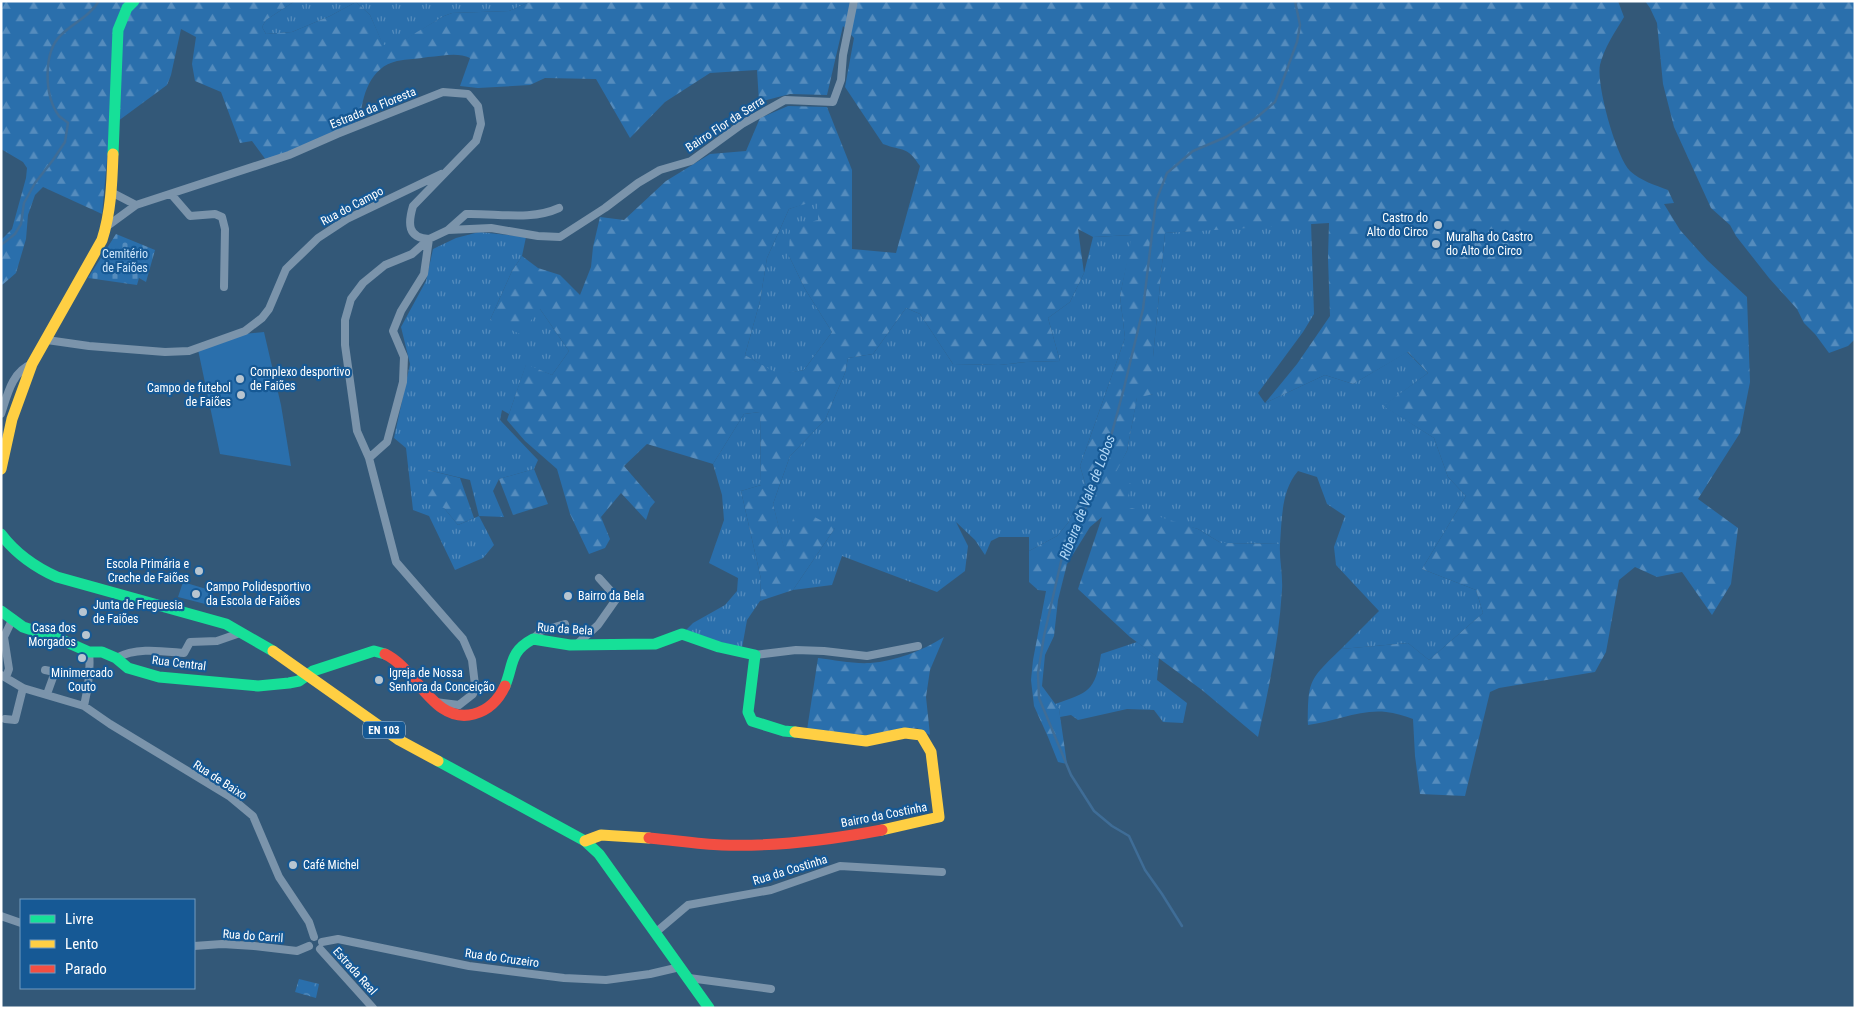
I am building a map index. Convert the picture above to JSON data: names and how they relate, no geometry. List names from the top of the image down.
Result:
{
  "streets": {
    "street": [
      "Estrada da Floresta",
      "Bairro Flor da Serra",
      "Rua do Campo",
      "Rua da Bela",
      "Rua Central",
      "EN 103",
      "Rua de Baixo",
      "Bairro da Costinha",
      "Rua da Costinha",
      "Rua do Carril",
      "Rua do Cruzeiro",
      "Estrada Real"
    ]
  },
  "crossings": [
    ["Estrada da Floresta", "Bairro Flor da Serra"],
    ["Estrada da Floresta", "Rua do Campo"],
    ["Bairro Flor da Serra", "Rua da Bela"],
    ["Rua da Bela", "Rua Central"],
    ["Rua da Bela", "EN 103"],
    ["Rua da Bela", "Bairro da Costinha"],
    ["Rua Central", "EN 103"],
    ["EN 103", "Bairro da Costinha"],
    ["EN 103", "Rua da Costinha"],
    ["EN 103", "Rua do Cruzeiro"],
    ["Rua de Baixo", "Rua do Carril"],
    ["Rua de Baixo", "Rua do Cruzeiro"],
    ["Rua de Baixo", "Estrada Real"],
    ["Rua do Carril", "Rua do Cruzeiro"],
    ["Rua do Carril", "Estrada Real"],
    ["Rua do Cruzeiro", "Estrada Real"]
  ],
  "water": ["Ribeira de Vale de Lobos"],
  "parks": ["Cemitério de Faiões"],
  "places": [
    "Castro do Alto do Circo",
    "Muralha do Castro do Alto do Circo",
    "Complexo desportivo de Faiões",
    "Campo de futebol de Faiões",
    "Escola Primária e Creche de Faiões",
    "Campo Polidesportivo da Escola de Faiões",
    "Bairro da Bela",
    "Junta de Freguesia de Faiões",
    "Casa dos Morgados",
    "Minimercado Couto",
    "Igreja de Nossa Senhora da Conceição",
    "Café Michel"
  ],
  "legend": ["Livre", "Lento", "Parado"]
}
